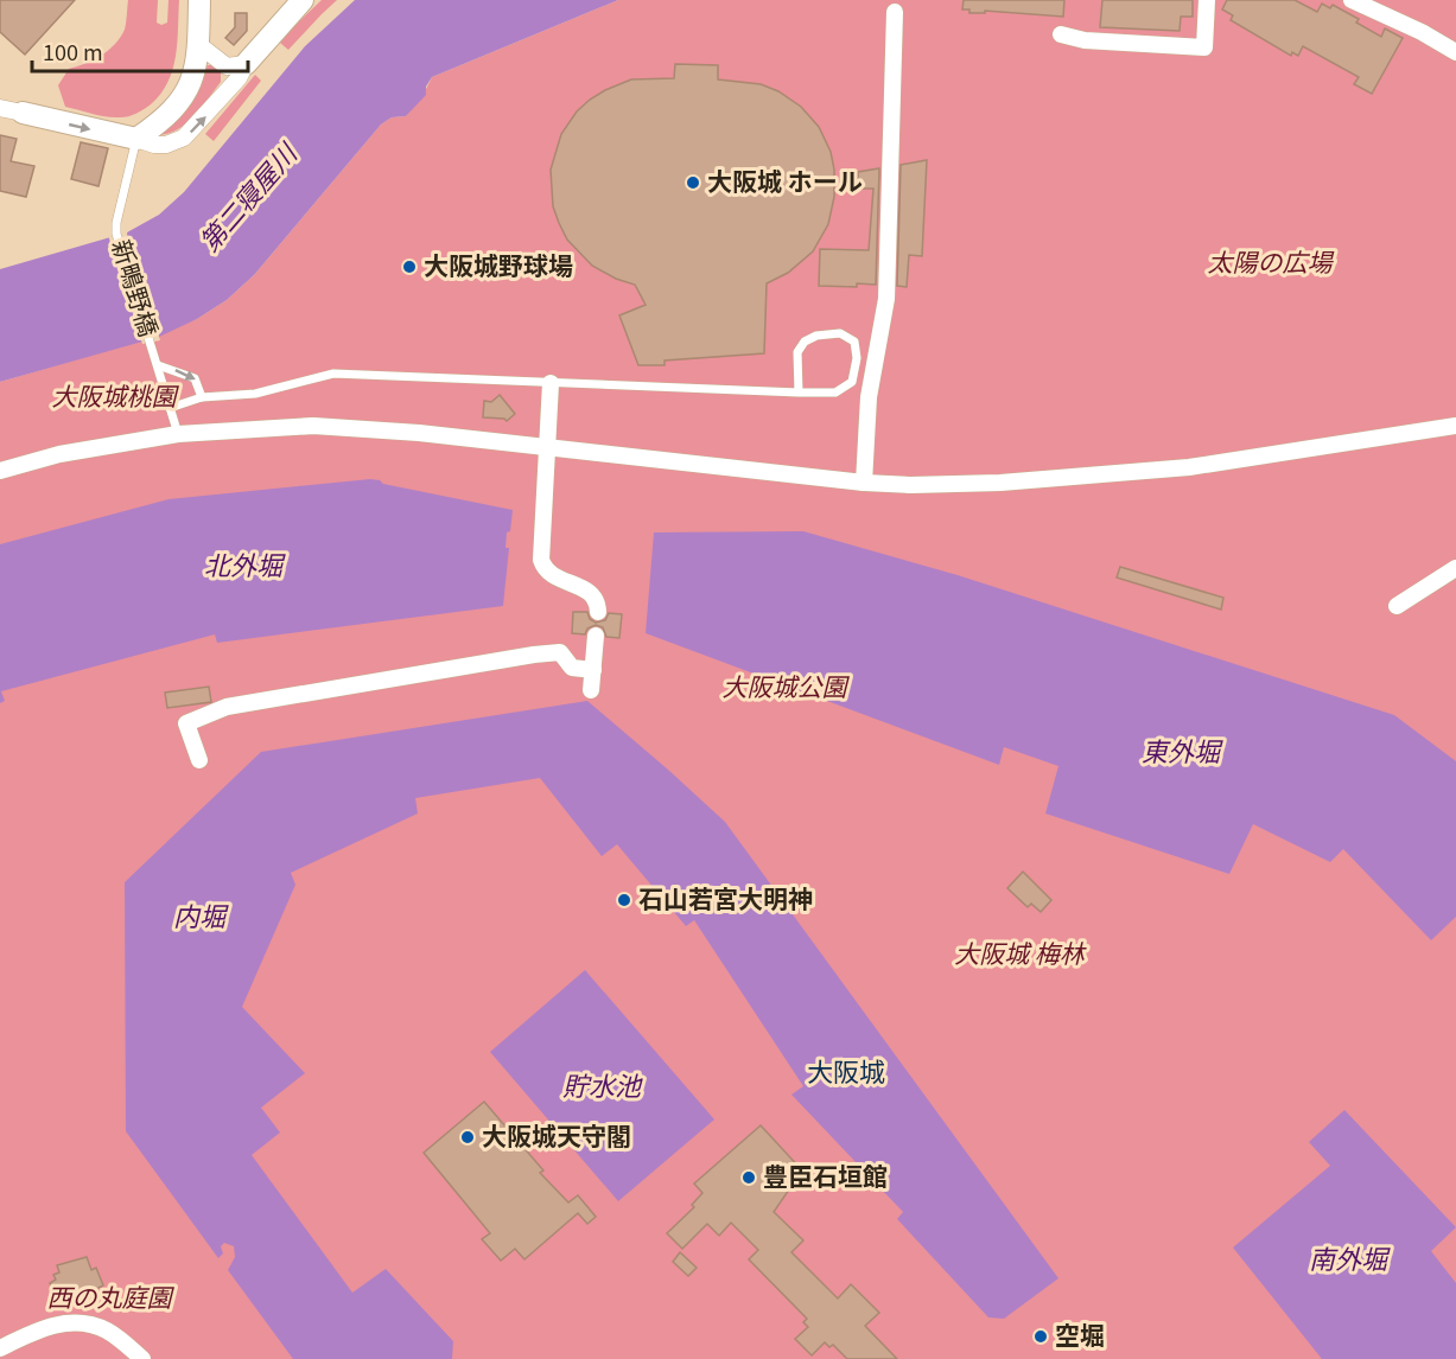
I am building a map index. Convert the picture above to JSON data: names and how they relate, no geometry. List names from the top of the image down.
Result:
{
  "streets": {
    "lane": ["新鴫野橋"]
  },
  "districts": ["大阪城"],
  "water": [
    "第二寝屋川",
    "北外堀",
    "東外堀",
    "内堀",
    "貯水池",
    "南外堀"
  ],
  "parks": [
    "太陽の広場",
    "大阪城桃園",
    "大阪城公園",
    "大阪城 梅林",
    "西の丸庭園"
  ],
  "places": [
    "大阪城 ホール",
    "大阪城野球場",
    "石山若宮大明神",
    "大阪城天守閣",
    "豊臣石垣館",
    "空堀"
  ],
  "scale_bar": "100 m"
}
